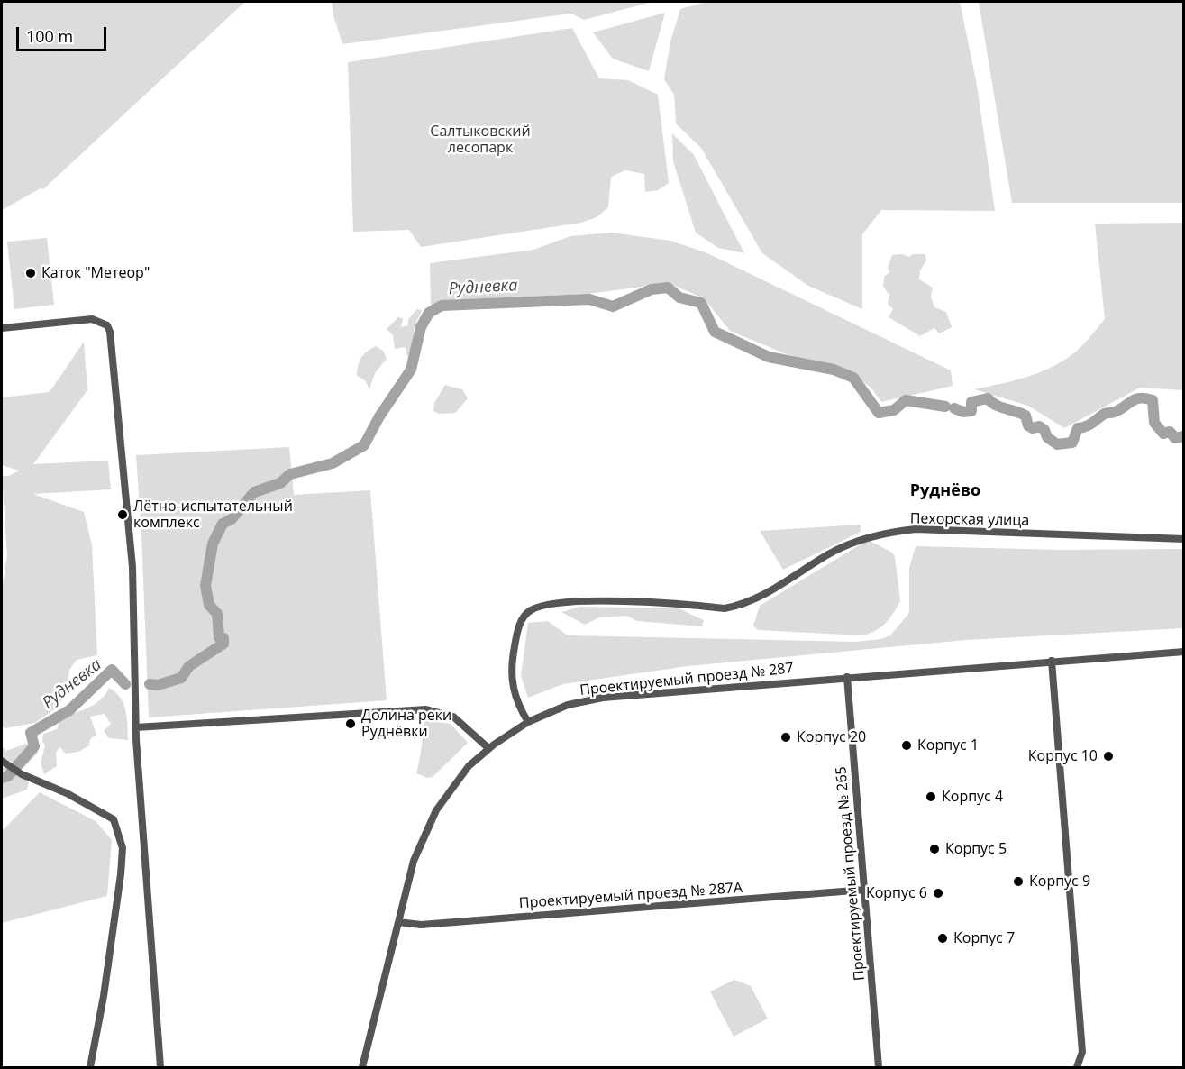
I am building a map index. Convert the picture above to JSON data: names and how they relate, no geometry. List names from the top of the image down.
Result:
{
  "streets": {
    "street": [
      "Пехорская улица",
      "Проектируемый проезд № 287",
      "Проектируемый проезд № 265",
      "Проектируемый проезд № 287А"
    ]
  },
  "crossings": [
    ["Пехорская улица", "Проектируемый проезд № 287"],
    ["Проектируемый проезд № 287", "Проектируемый проезд № 265"],
    ["Проектируемый проезд № 287", "Проектируемый проезд № 287А"],
    ["Проектируемый проезд № 265", "Проектируемый проезд № 287А"]
  ],
  "districts": ["Руднёво"],
  "water": ["Рудневка"],
  "parks": ["Салтыковский лесопарк"],
  "places": [
    "Каток \"Метеор\"",
    "Лётно-испытательный комплекс",
    "Долина реки Руднёвки",
    "Корпус 20",
    "Корпус 1",
    "Корпус 10",
    "Корпус 4",
    "Корпус 5",
    "Корпус 9",
    "Корпус 6",
    "Корпус 7"
  ],
  "scale_bar": "100 m"
}
